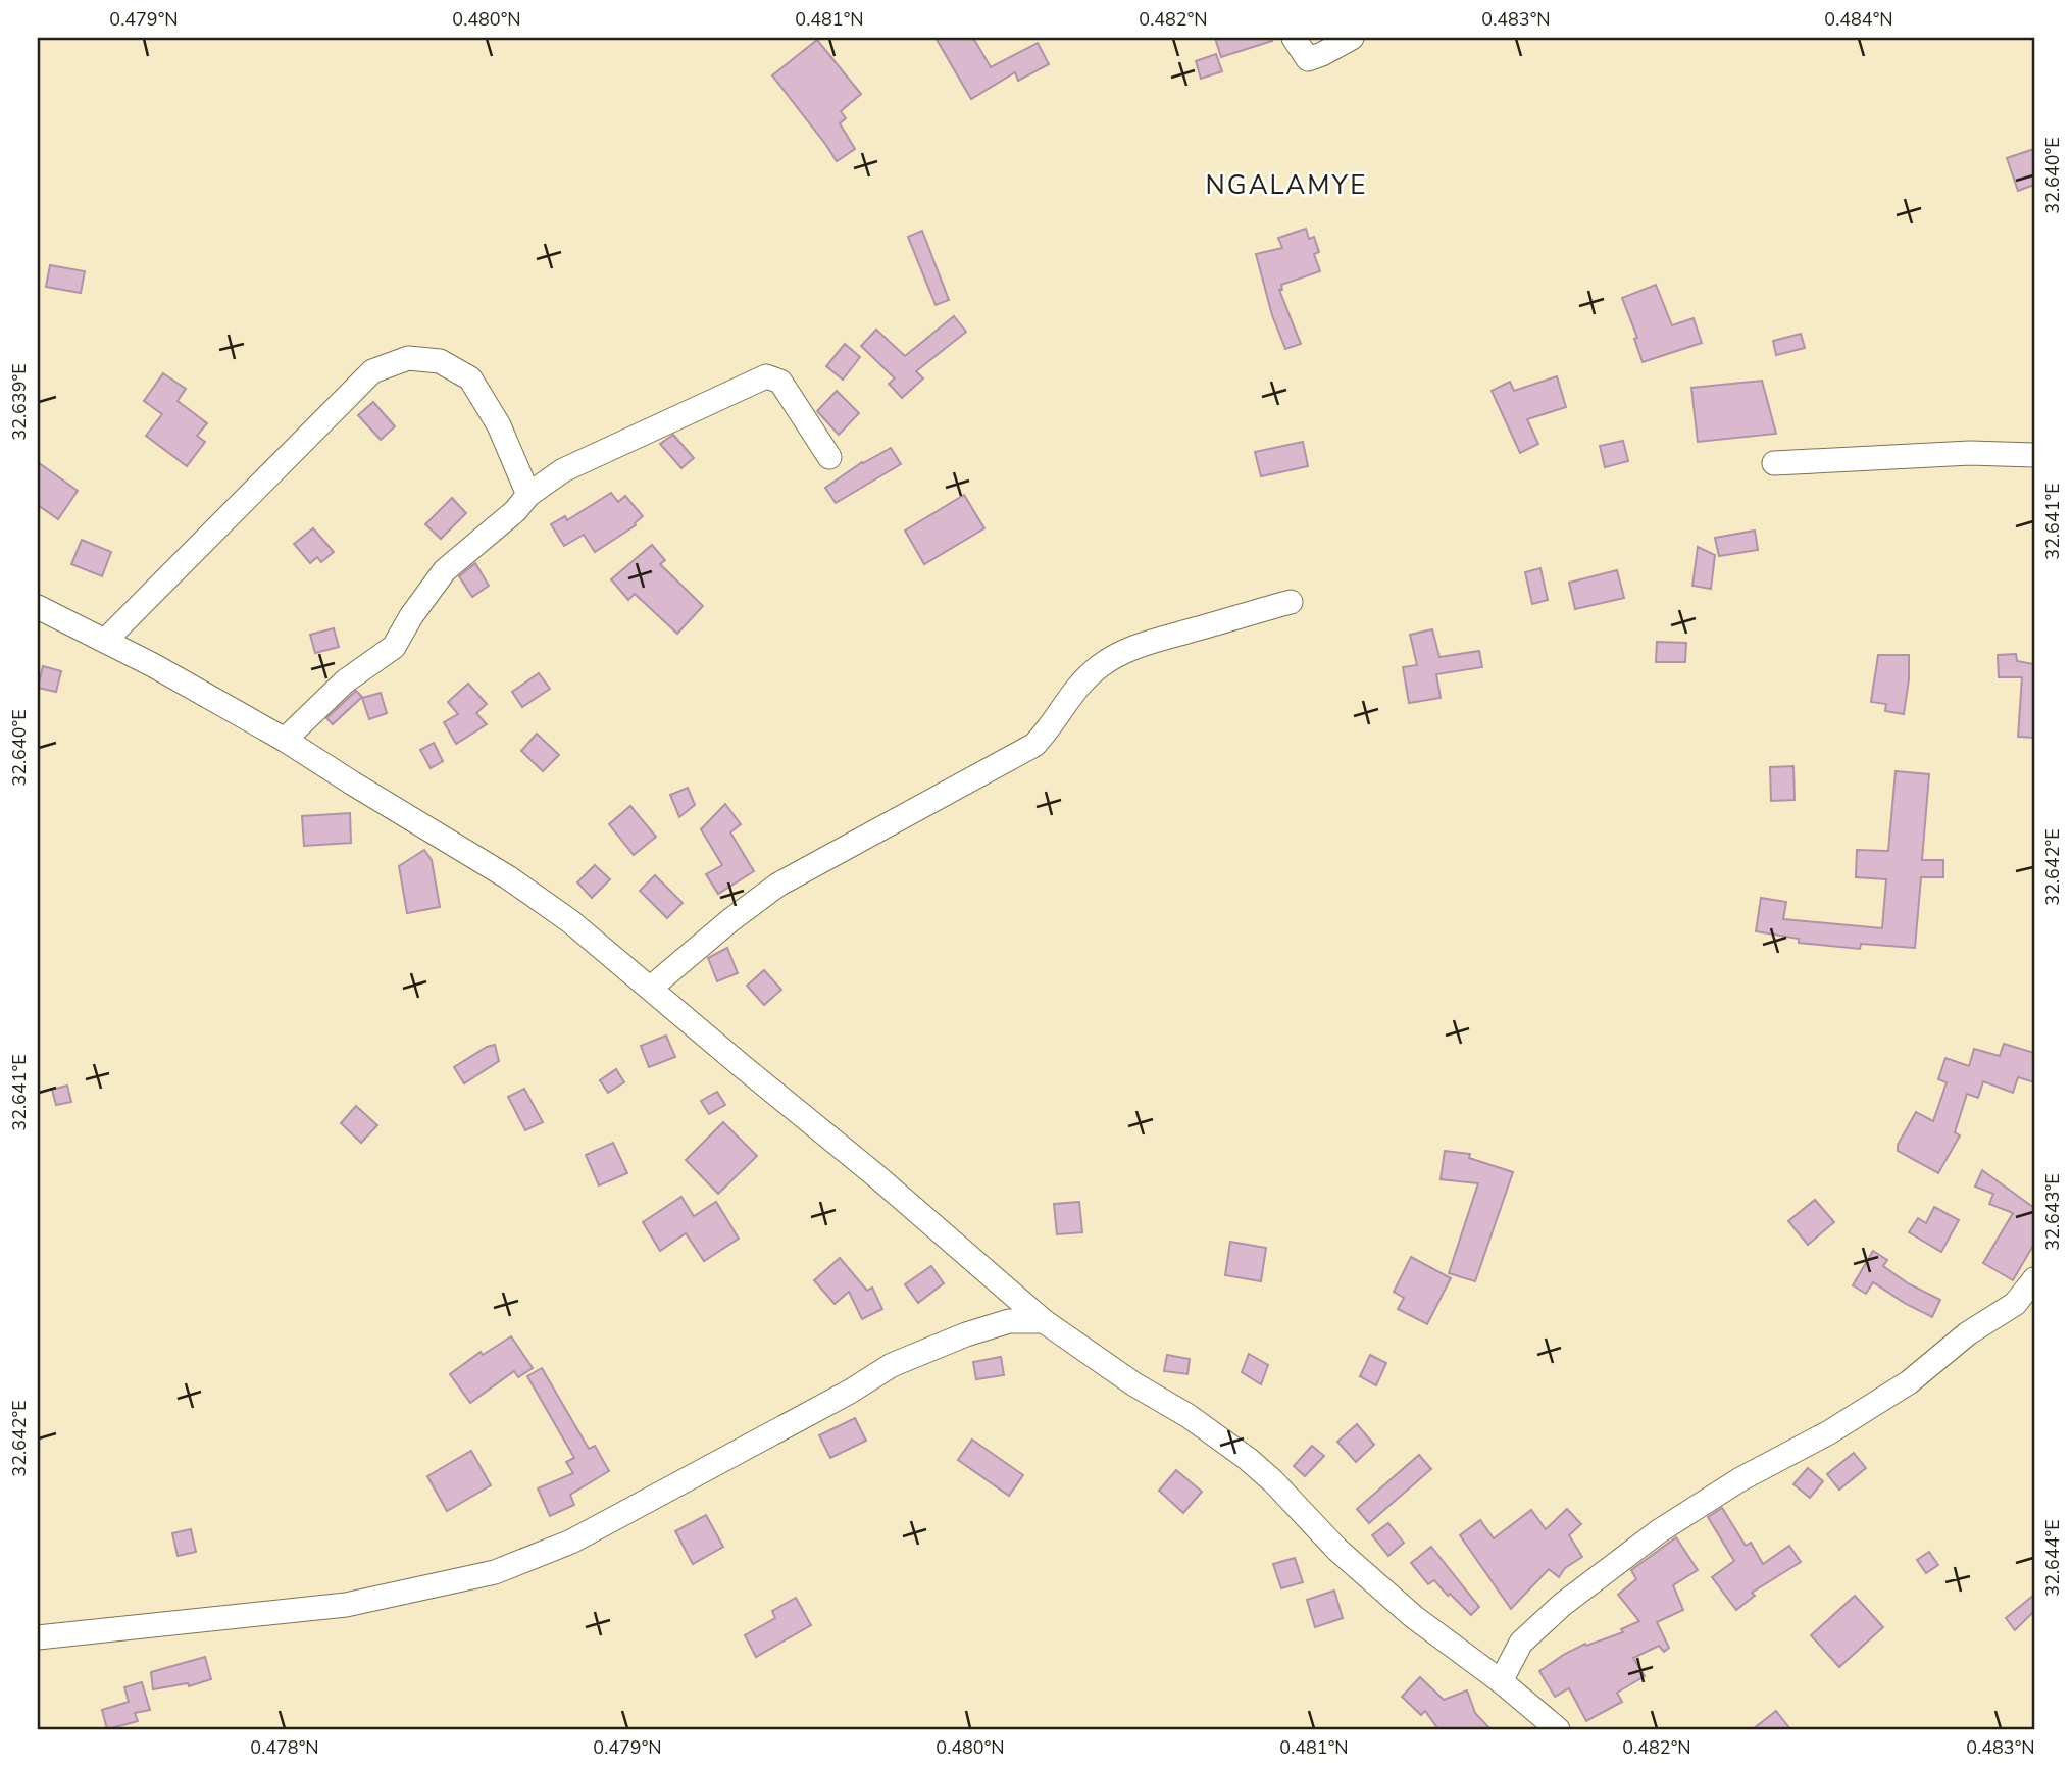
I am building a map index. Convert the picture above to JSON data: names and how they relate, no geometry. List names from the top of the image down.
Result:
{
  "districts": ["NGALAMYE"],
  "coordinates": [
    "0.479°N",
    "0.480°N",
    "0.481°N",
    "0.482°N",
    "0.483°N",
    "0.484°N",
    "32.640°E",
    "32.639°E",
    "32.641°E",
    "32.642°E",
    "32.643°E",
    "32.644°E",
    "0.478°N"
  ]
}
